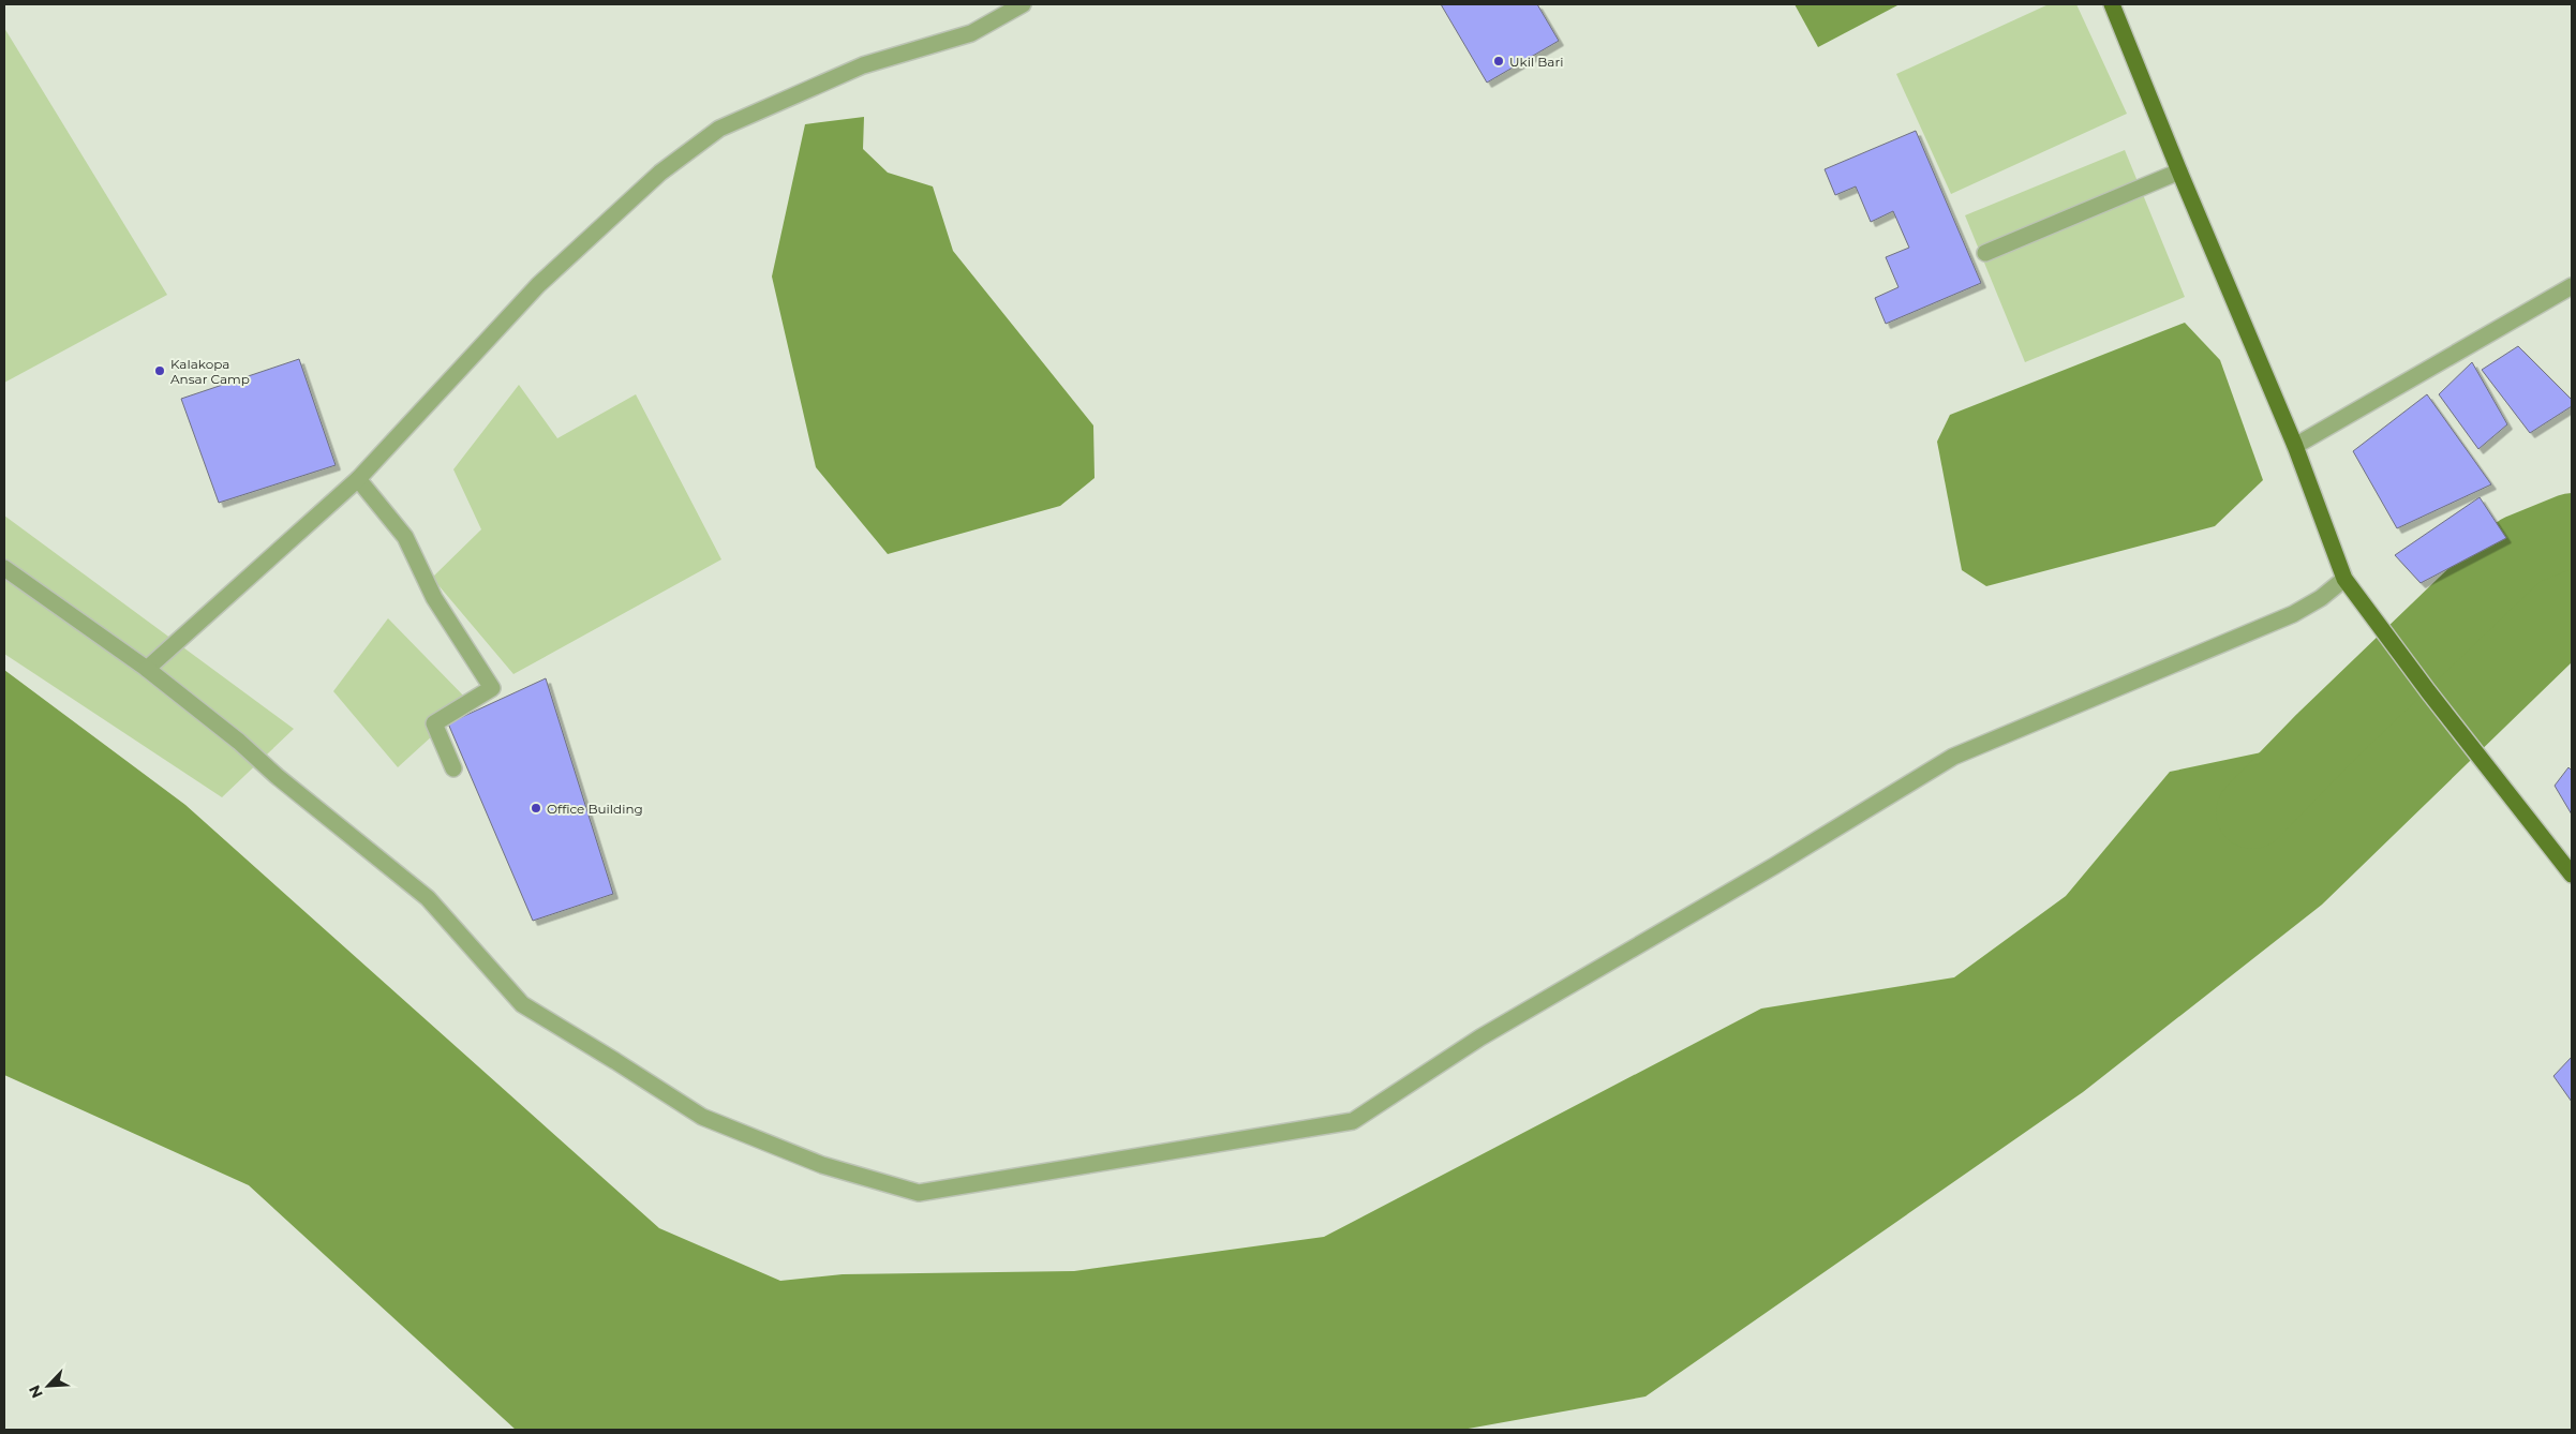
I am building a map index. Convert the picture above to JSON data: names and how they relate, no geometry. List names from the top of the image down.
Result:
{
  "places": ["Ukil Bari", "Kalakopa Ansar Camp", "Office Building"],
  "north": "bottom left"
}
